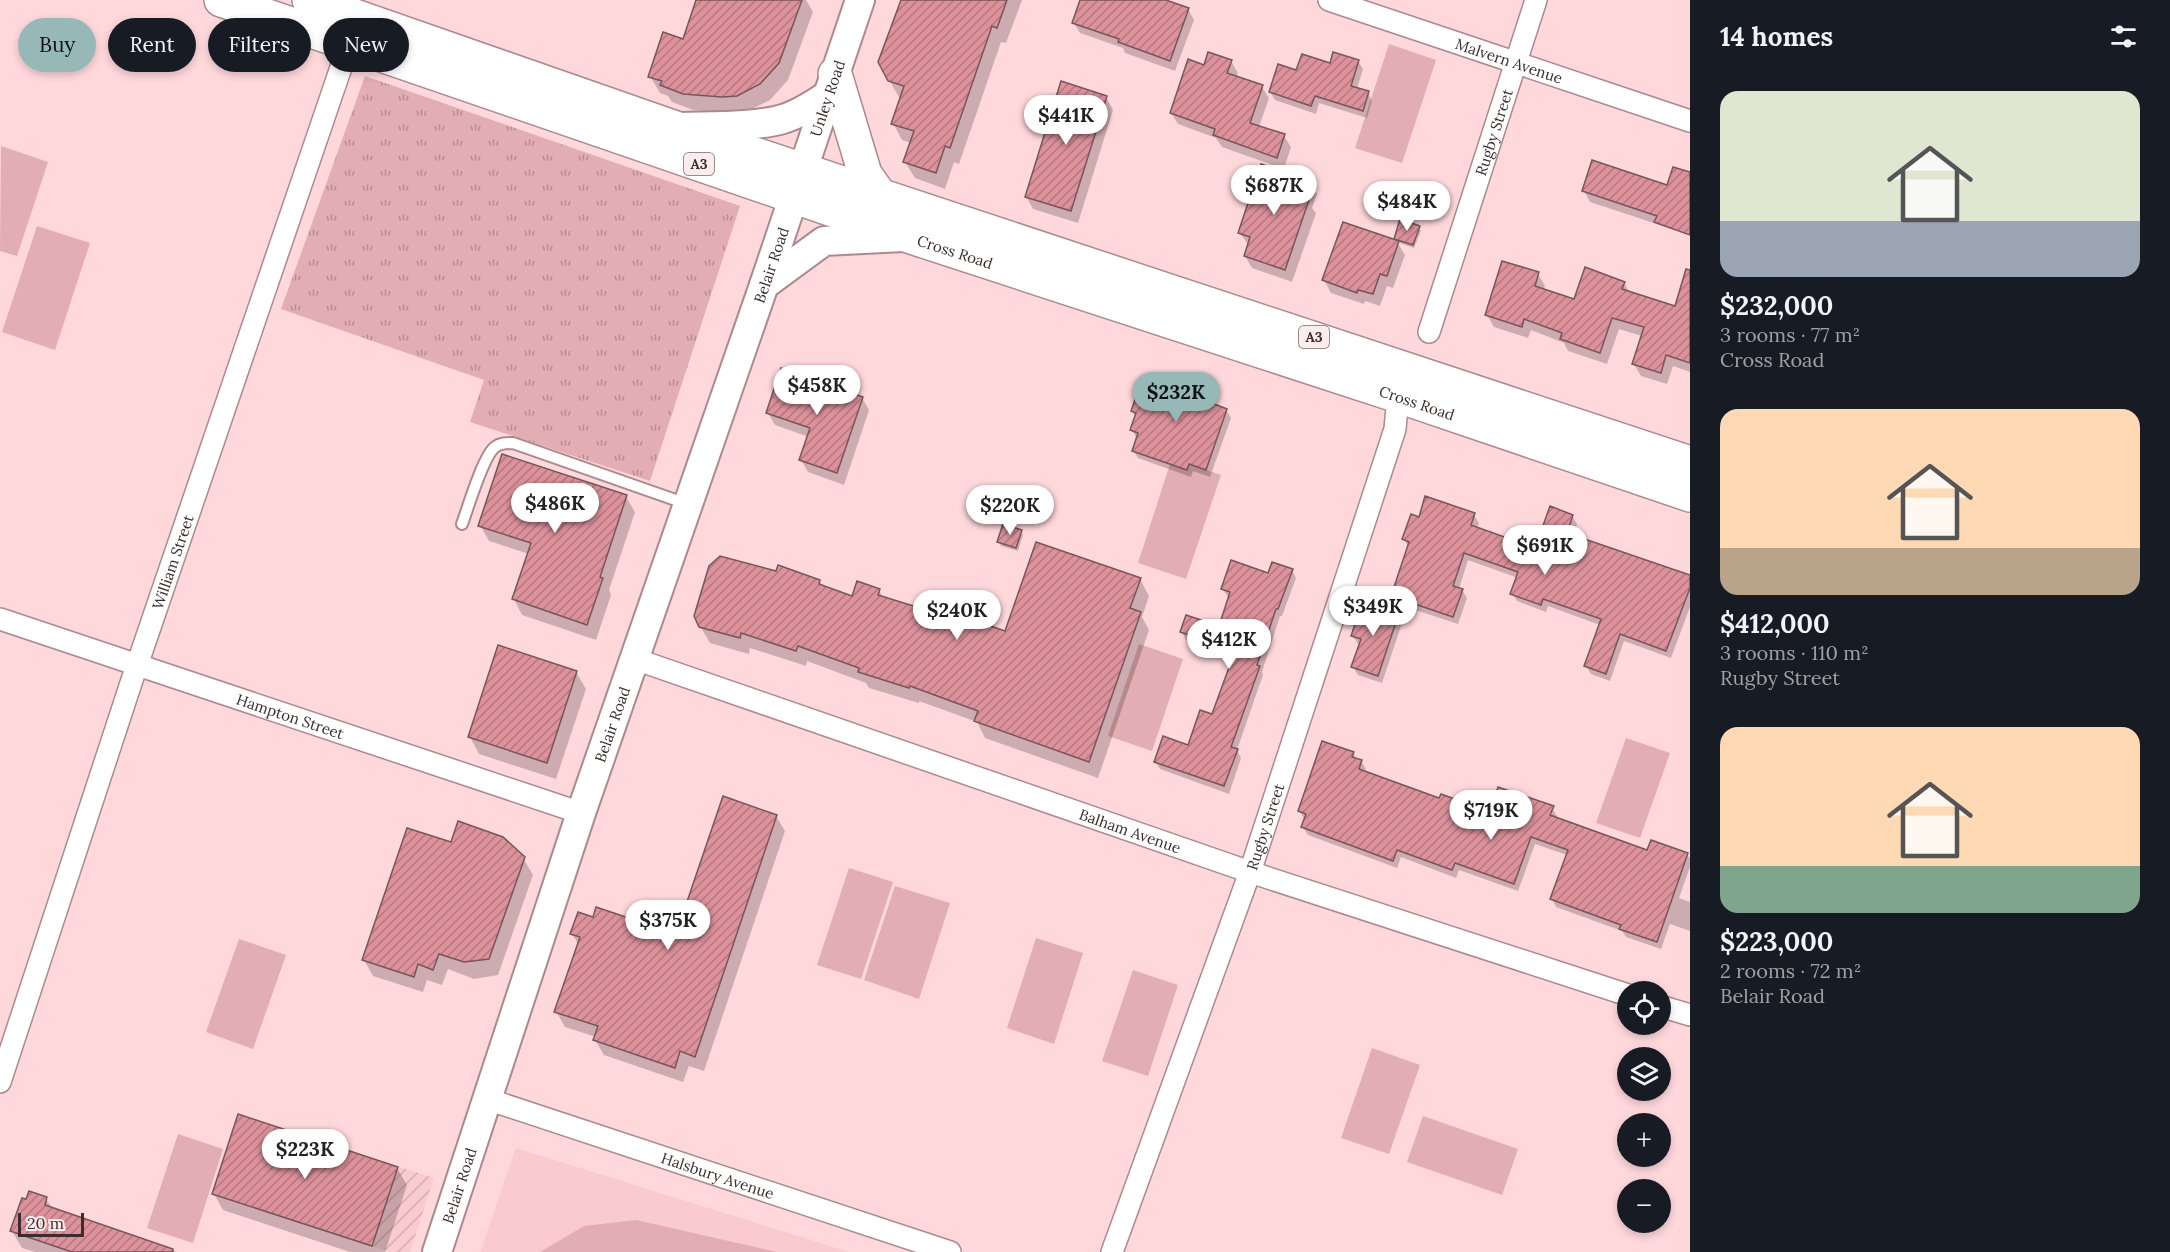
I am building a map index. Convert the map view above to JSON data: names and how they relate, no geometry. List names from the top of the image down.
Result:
{
  "streets": {
    "highway": ["A3", "Cross Road"],
    "main road": ["Unley Road", "Belair Road"],
    "street": [
      "Malvern Avenue",
      "Rugby Street",
      "William Street",
      "Hampton Street",
      "Balham Avenue",
      "Halsbury Avenue"
    ]
  },
  "crossings": [
    ["Malvern Avenue", "Rugby Street"],
    ["Unley Road", "Cross Road"],
    ["Unley Road", "Belair Road"],
    ["Rugby Street", "Cross Road"],
    ["Rugby Street", "Balham Avenue"],
    ["Cross Road", "Belair Road"],
    ["Belair Road", "Hampton Street"],
    ["Belair Road", "Balham Avenue"],
    ["Belair Road", "Halsbury Avenue"],
    ["William Street", "Hampton Street"]
  ],
  "scale_bar": "20 m",
  "page": {
    "heading": "14 homes",
    "chip": [
      "Buy",
      "Rent",
      "Filters",
      "New"
    ],
    "list": [
      {
        "name": "$232,000",
        "note": "3 rooms · 77 m² · Cross Road"
      },
      {
        "name": "$412,000",
        "note": "3 rooms · 110 m² · Rugby Street"
      },
      {
        "name": "$223,000",
        "note": "2 rooms · 72 m² · Belair Road"
      }
    ],
    "price": [
      "$441K",
      "$687K",
      "$484K",
      "$458K",
      "$232K",
      "$486K",
      "$220K",
      "$691K",
      "$349K",
      "$240K",
      "$412K",
      "$719K",
      "$375K",
      "$223K"
    ],
    "map_buttons": ["+", "−"],
    "scale": "20 m"
  }
}
